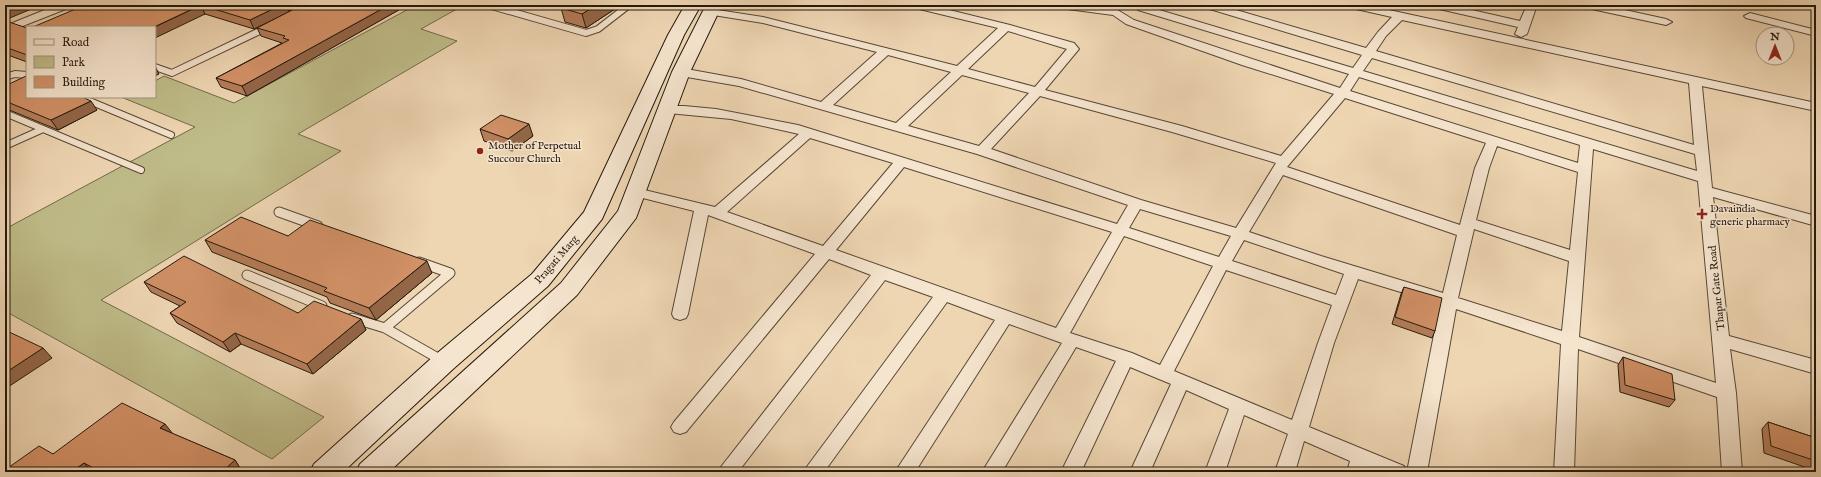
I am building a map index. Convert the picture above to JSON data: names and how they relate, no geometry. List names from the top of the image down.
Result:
{
  "streets": {
    "main road": ["Pragati Marg"],
    "street": ["Thapar Gate Road"]
  },
  "places": {
    "other": ["Mother of Perpetual Succour Church"],
    "health": ["Davaindia generic pharmacy"]
  },
  "legend": ["Road", "Park", "Building"],
  "north": "top"
}
